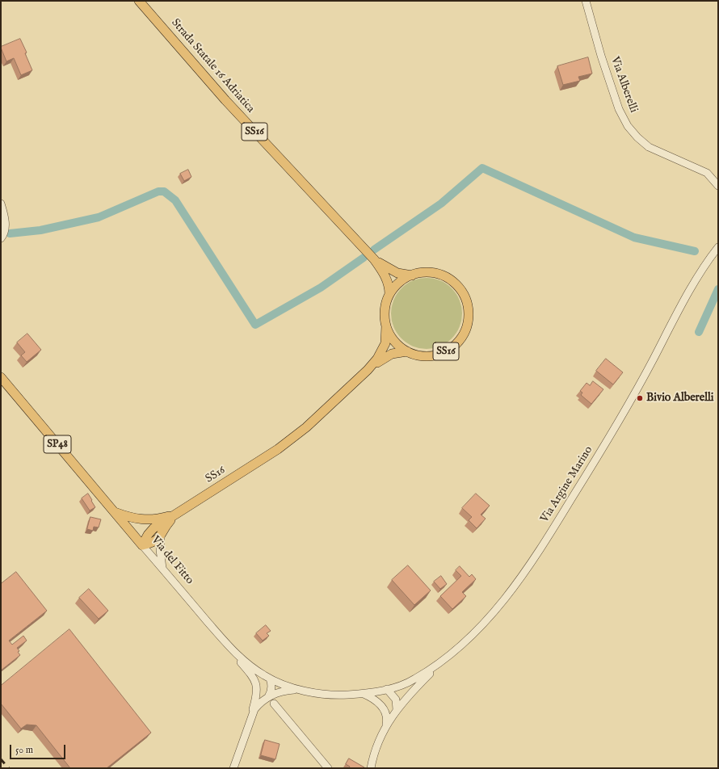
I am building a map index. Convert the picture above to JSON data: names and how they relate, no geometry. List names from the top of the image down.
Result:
{
  "streets": {
    "main road": [
      "Strada Statale 16 Adriatica",
      "SS16",
      "SP48",
      "Via del Fitto"
    ],
    "street": ["Via Alberelli", "Via Argine Marino"]
  },
  "crossings": [
    ["Strada Statale 16 Adriatica", "SS16"],
    ["SS16", "Via del Fitto"],
    ["Via Argine Marino", "Via del Fitto"]
  ],
  "places": ["Bivio Alberelli"],
  "scale_bar": "50 m"
}
